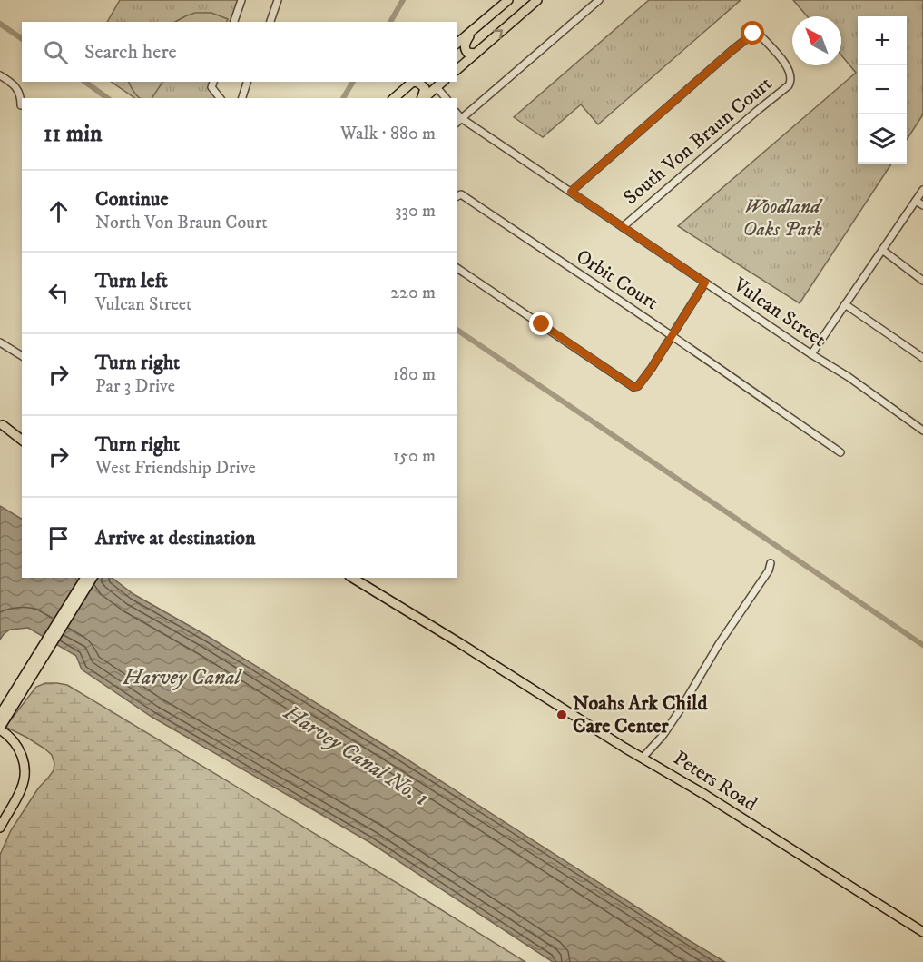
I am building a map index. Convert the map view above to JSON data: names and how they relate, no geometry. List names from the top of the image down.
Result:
{
  "streets": {
    "main road": ["Peters Road"],
    "street": ["South Von Braun Court", "Orbit Court", "Vulcan Street"]
  },
  "crossings": [
    ["South Von Braun Court", "Vulcan Street"]
  ],
  "water": ["Harvey Canal", "Harvey Canal No. 1"],
  "parks": ["Woodland Oaks Park"],
  "places": ["Noahs Ark Child Care Center"],
  "north": "top left",
  "page": {
    "map_buttons": ["+", "−"],
    "search": "Search here",
    "heading": ["11 min", "Walk · 880 m"],
    "list": [
      ["Continue", "North Von Braun Court", "330 m"],
      ["Turn left", "Vulcan Street", "220 m"],
      ["Turn right", "Par 3 Drive", "180 m"],
      ["Turn right", "West Friendship Drive", "150 m"],
      "Arrive at destination"
    ]
  }
}
